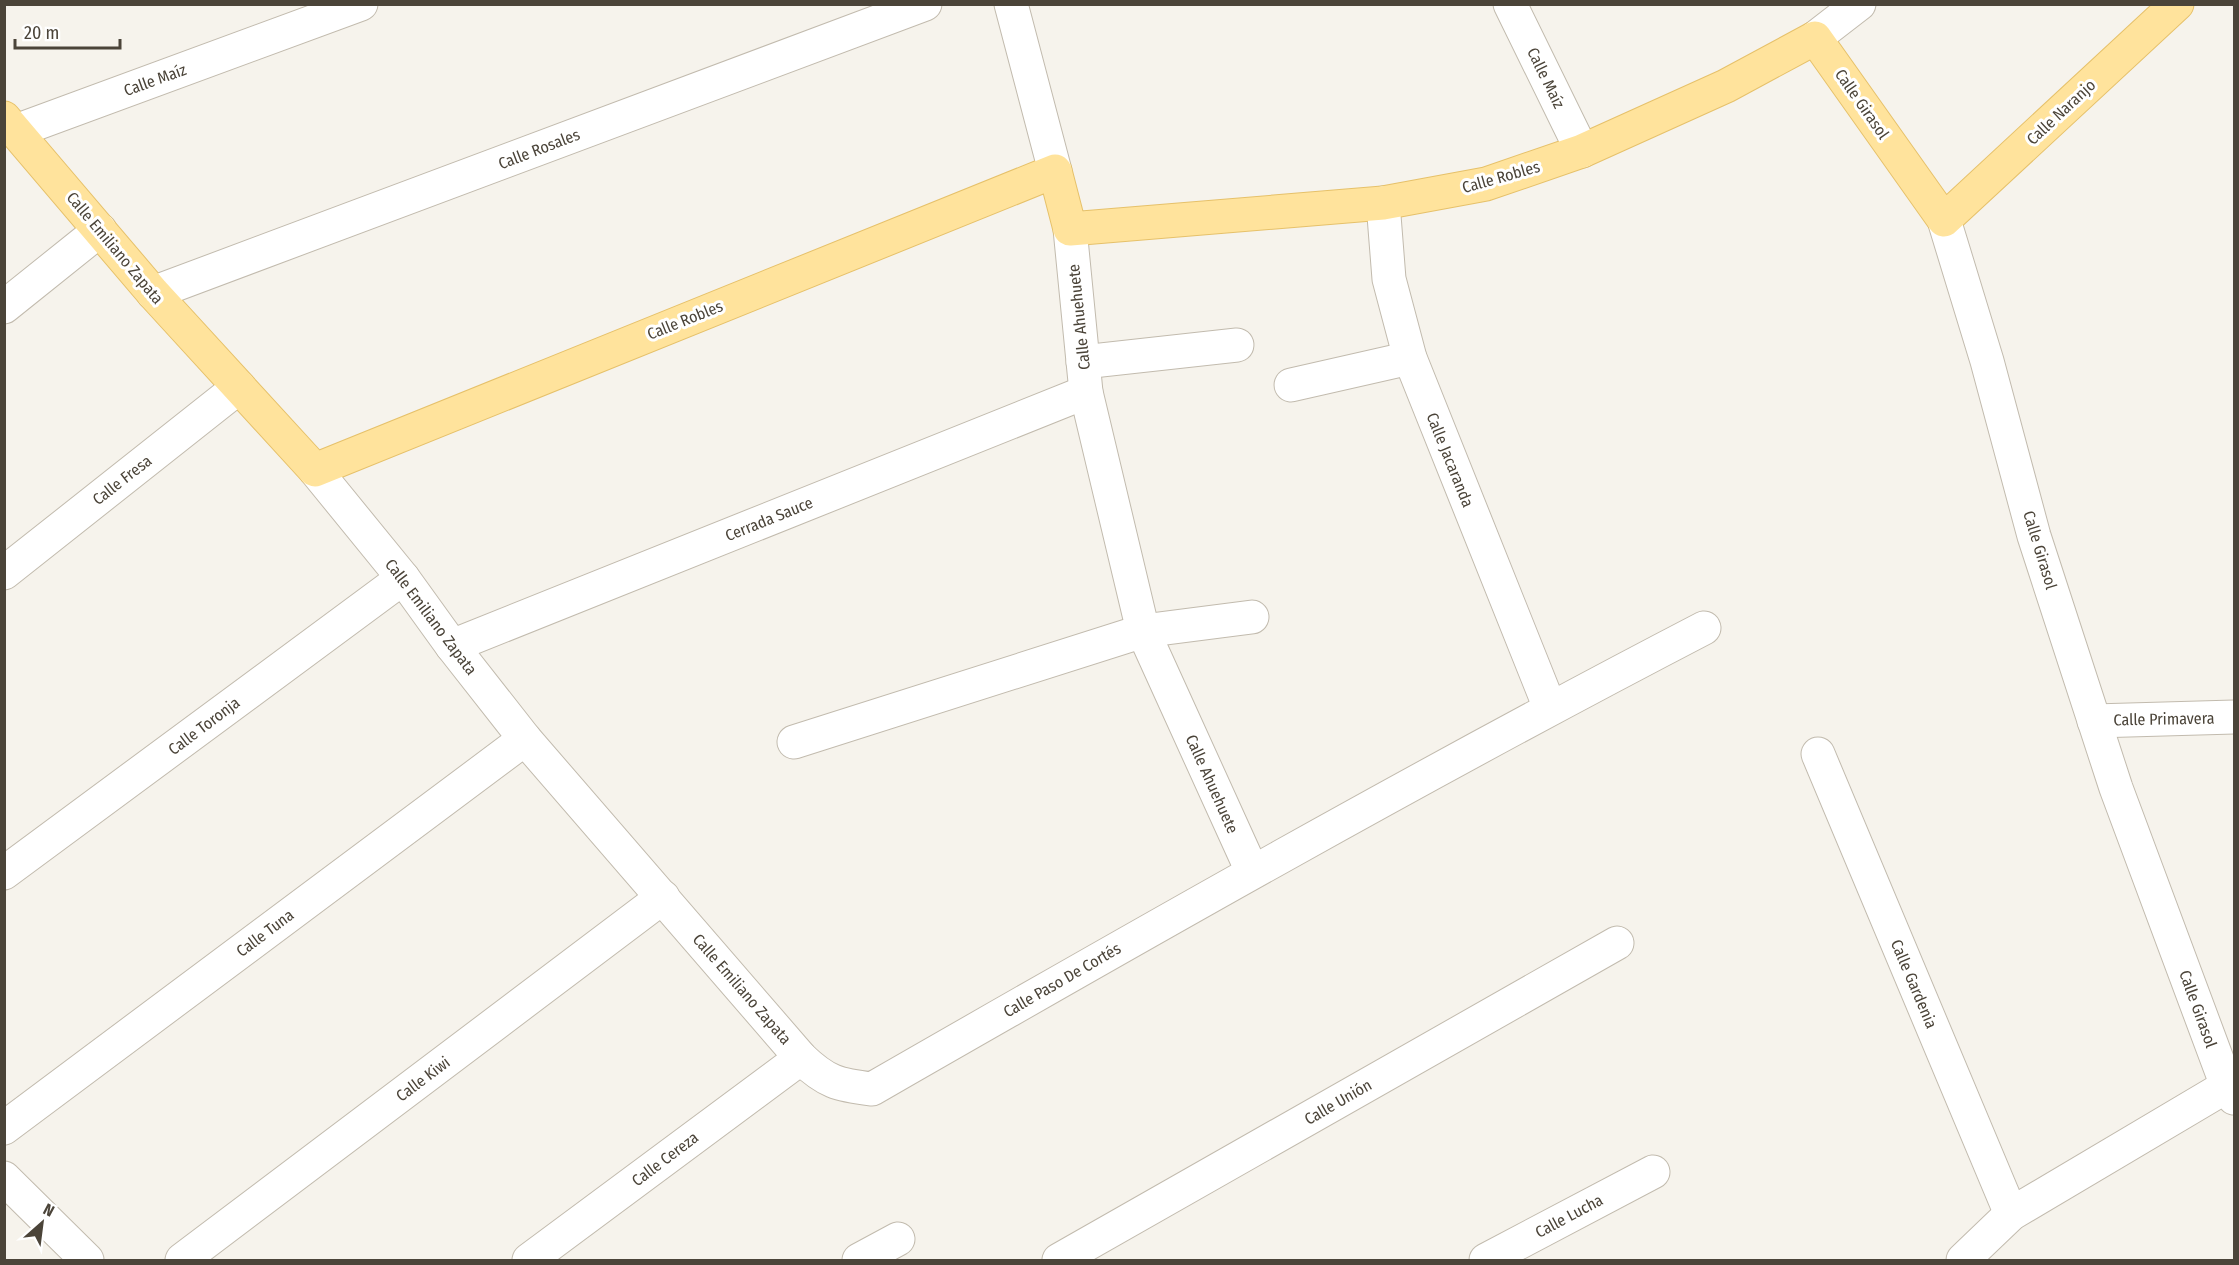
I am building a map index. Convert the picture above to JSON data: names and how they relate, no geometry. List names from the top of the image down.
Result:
{
  "streets": {
    "main road": [
      "Calle Girasol",
      "Calle Naranjo",
      "Calle Robles",
      "Calle Emiliano Zapata",
      "Calle Ahuehuete"
    ],
    "street": [
      "Calle Maíz",
      "Calle Rosales",
      "Calle Jacaranda",
      "Calle Fresa",
      "Cerrada Sauce",
      "Calle Primavera",
      "Calle Toronja",
      "Calle Tuna",
      "Calle Paso De Cortés",
      "Calle Gardenia",
      "Calle Kiwi",
      "Calle Unión",
      "Calle Cereza",
      "Calle Lucha"
    ]
  },
  "crossings": [
    ["Calle Maíz", "Calle Robles"],
    ["Calle Maíz", "Calle Emiliano Zapata"],
    ["Calle Girasol", "Calle Naranjo"],
    ["Calle Girasol", "Calle Robles"],
    ["Calle Girasol", "Calle Primavera"],
    ["Calle Girasol", "Calle Gardenia"],
    ["Calle Rosales", "Calle Emiliano Zapata"],
    ["Calle Robles", "Calle Emiliano Zapata"],
    ["Calle Robles", "Calle Ahuehuete"],
    ["Calle Robles", "Calle Jacaranda"],
    ["Calle Emiliano Zapata", "Calle Fresa"],
    ["Calle Emiliano Zapata", "Cerrada Sauce"],
    ["Calle Emiliano Zapata", "Calle Toronja"],
    ["Calle Emiliano Zapata", "Calle Tuna"],
    ["Calle Emiliano Zapata", "Calle Paso De Cortés"],
    ["Calle Emiliano Zapata", "Calle Kiwi"],
    ["Calle Emiliano Zapata", "Calle Cereza"],
    ["Calle Ahuehuete", "Cerrada Sauce"],
    ["Calle Ahuehuete", "Calle Paso De Cortés"],
    ["Calle Jacaranda", "Calle Paso De Cortés"]
  ],
  "scale_bar": "20 m",
  "north": "top right"
}
